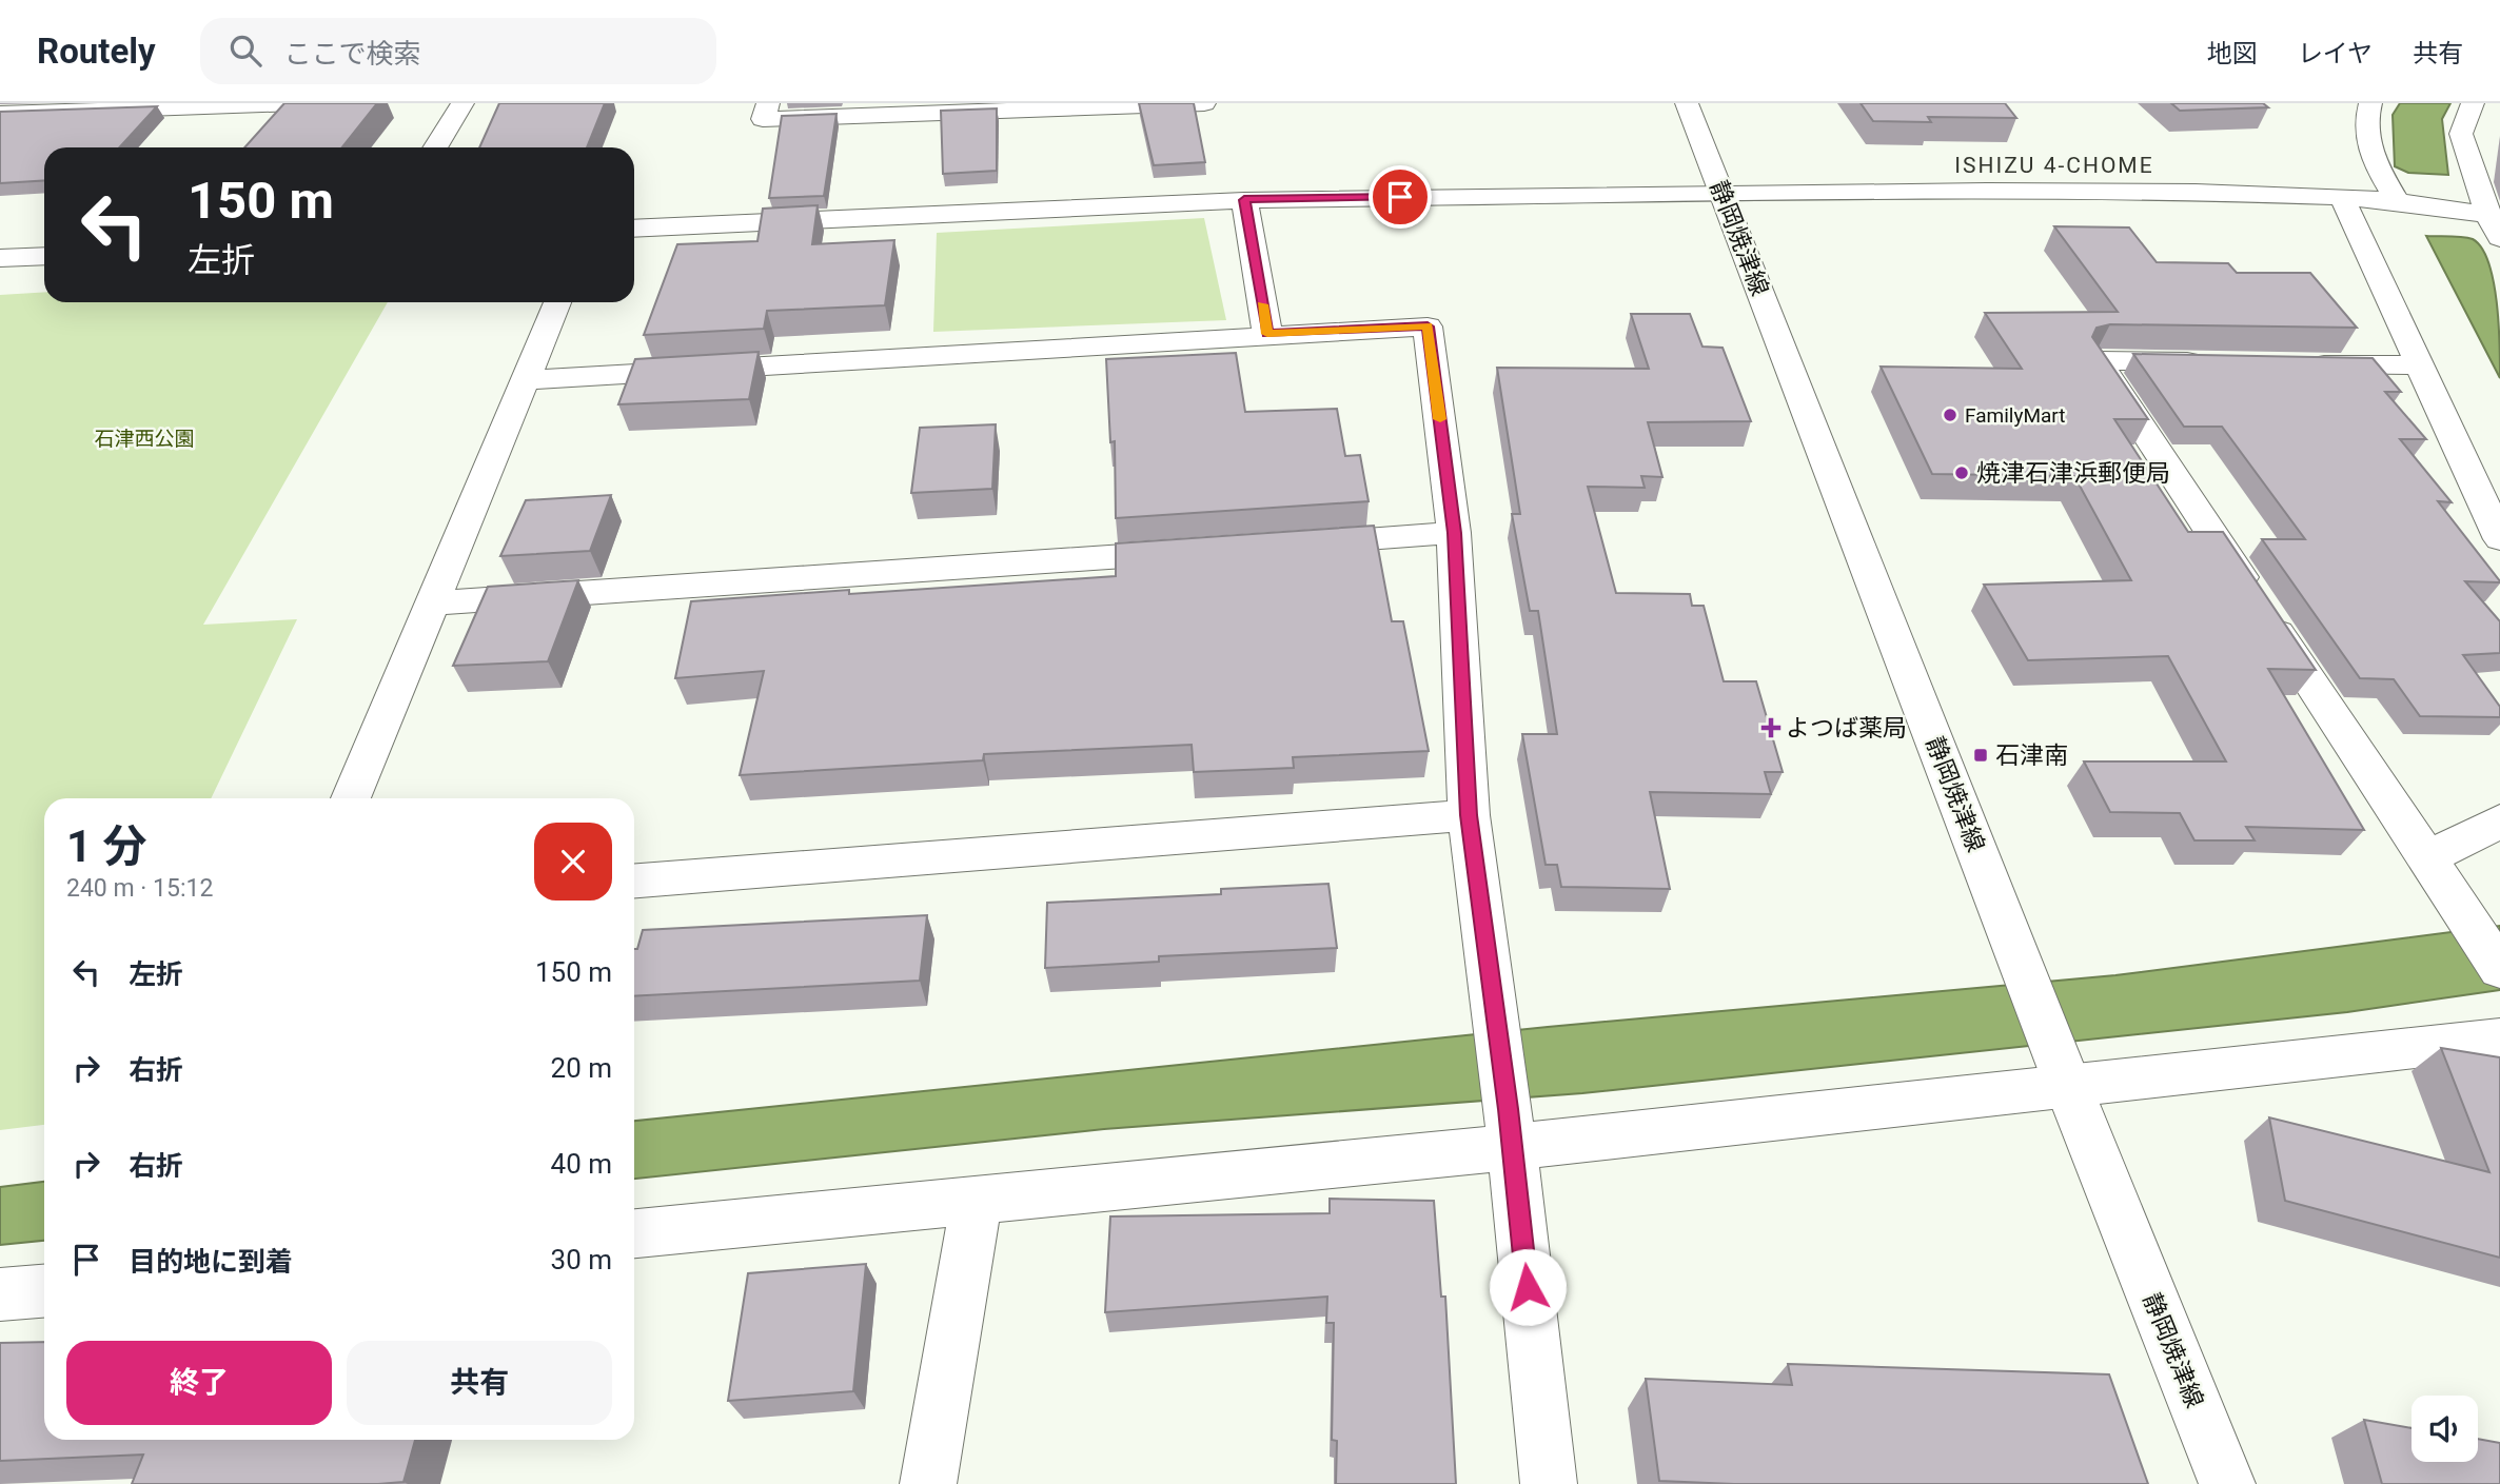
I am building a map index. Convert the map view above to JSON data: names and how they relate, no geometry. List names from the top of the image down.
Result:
{
  "streets": {
    "street": ["静岡焼津線"]
  },
  "districts": ["ISHIZU 4-CHOME"],
  "parks": ["石津西公園"],
  "places": {
    "other": ["FamilyMart", "焼津石津浜郵便局"],
    "health": ["よつば薬局"],
    "transit": ["石津南"]
  },
  "page": {
    "header": "Routely",
    "search": "ここで検索",
    "nav": ["地図", "レイヤ", "共有"],
    "turn": ["150 m", "左折"],
    "heading": ["1 分", "240 m · 15:12"],
    "list": [
      {
        "name": "左折",
        "value": "150 m"
      },
      {
        "name": "右折",
        "value": "20 m"
      },
      {
        "name": "右折",
        "value": "40 m"
      },
      {
        "name": "目的地に到着",
        "value": "30 m"
      }
    ],
    "buttons": ["終了", "共有"]
  }
}
